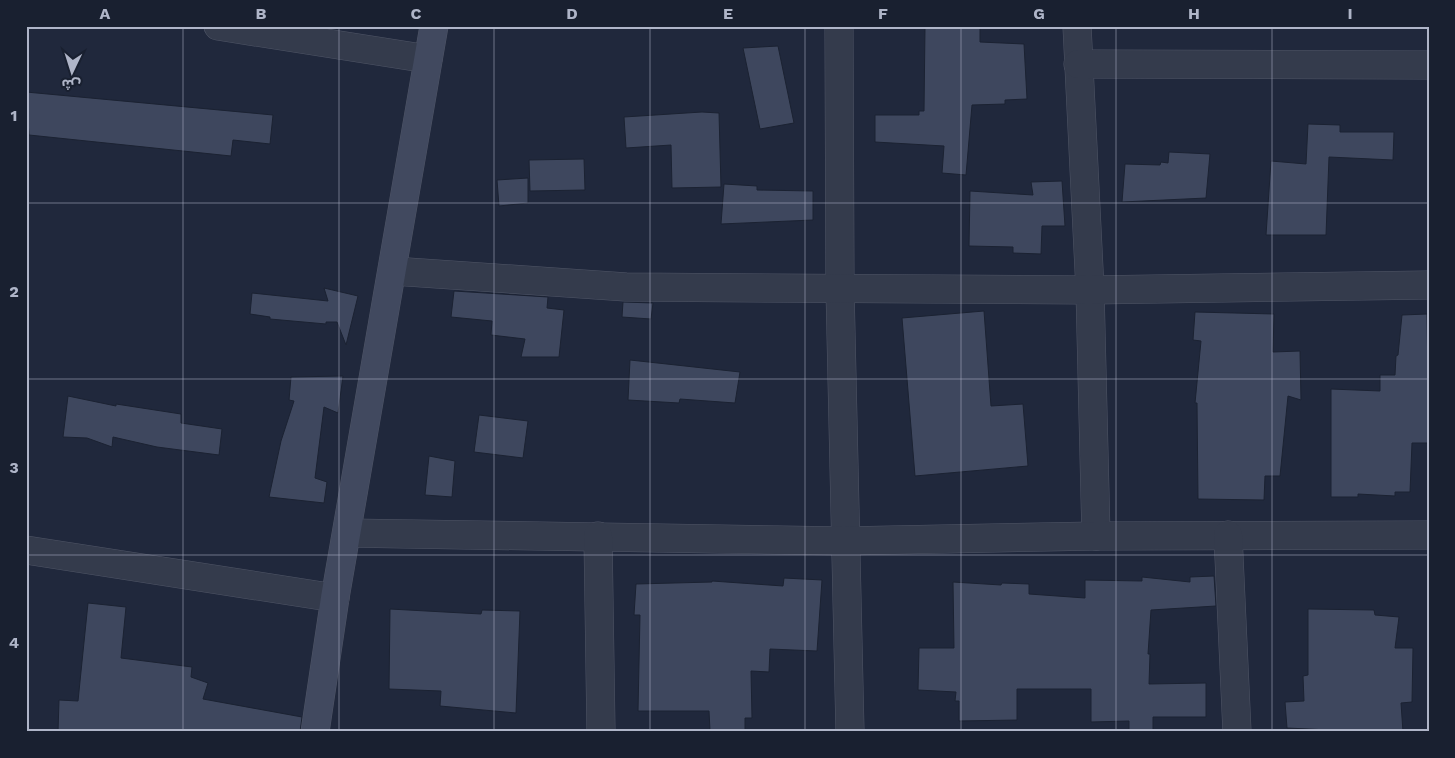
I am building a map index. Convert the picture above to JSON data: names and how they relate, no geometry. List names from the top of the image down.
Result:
{
  "north": "bottom",
  "grid": {
    "columns": [
      "A",
      "B",
      "C",
      "D",
      "E",
      "F",
      "G",
      "H",
      "I"
    ],
    "rows": [
      "1",
      "2",
      "3",
      "4"
    ]
  }
}
